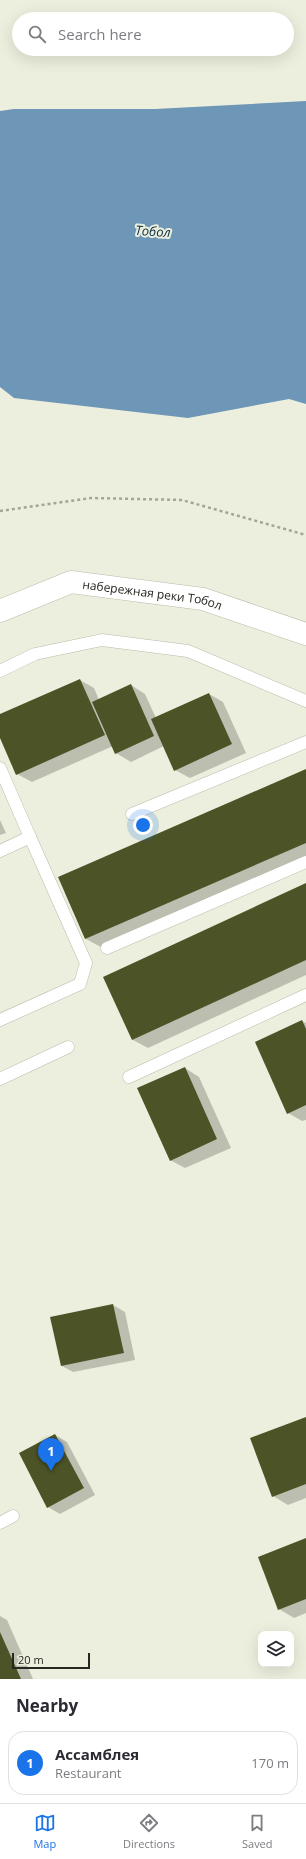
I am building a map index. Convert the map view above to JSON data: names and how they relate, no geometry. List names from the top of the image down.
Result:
{
  "streets": {
    "street": ["набережная реки Тобол"]
  },
  "water": ["Тобол"],
  "scale_bar": "20 m",
  "page": {
    "search": "Search here",
    "pins": "1",
    "scale": "20 m",
    "heading": "Nearby",
    "list": [
      {
        "mark": "1",
        "name": "Ассамблея",
        "note": "Restaurant",
        "value": "170 m"
      }
    ],
    "nav": ["Map", "Directions", "Saved"]
  }
}
